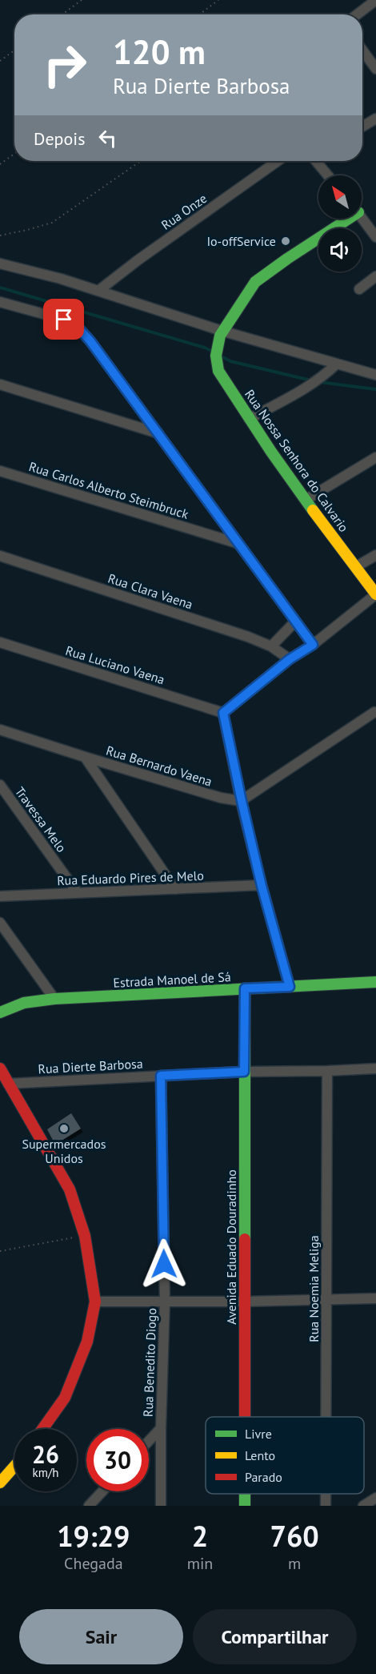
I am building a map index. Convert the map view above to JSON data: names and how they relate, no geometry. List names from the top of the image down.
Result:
{
  "streets": {
    "street": [
      "Rua Onze",
      "Rua Nossa Senhora do Calvario",
      "Rua Carlos Alberto Steimbruck",
      "Rua Clara Vaena",
      "Rua Luciano Vaena",
      "Rua Bernardo Vaena",
      "Travessa Melo",
      "Rua Eduardo Pires de Melo",
      "Estrada Manoel de Sá",
      "Rua Dierte Barbosa",
      "Avenida Eduado Douradinho",
      "Rua Noemia Meliga",
      "Rua Benedito Diogo"
    ]
  },
  "crossings": [
    ["Travessa Melo", "Rua Eduardo Pires de Melo"],
    ["Estrada Manoel de Sá", "Avenida Eduado Douradinho"],
    ["Rua Dierte Barbosa", "Avenida Eduado Douradinho"],
    ["Rua Dierte Barbosa", "Rua Noemia Meliga"],
    ["Rua Dierte Barbosa", "Rua Benedito Diogo"]
  ],
  "places": ["Io-offService", "Supermercados Unidos"],
  "legend": ["Livre", "Lento", "Parado"],
  "north": "top left",
  "page": {
    "turn": ["120 m", "Rua Dierte Barbosa"],
    "then": "Depois",
    "speed": "26 km/h",
    "limit": "30",
    "eta": [
      "19:29",
      "Chegada",
      "2",
      "min",
      "760",
      "m"
    ],
    "buttons": ["Sair", "Compartilhar"]
  }
}
